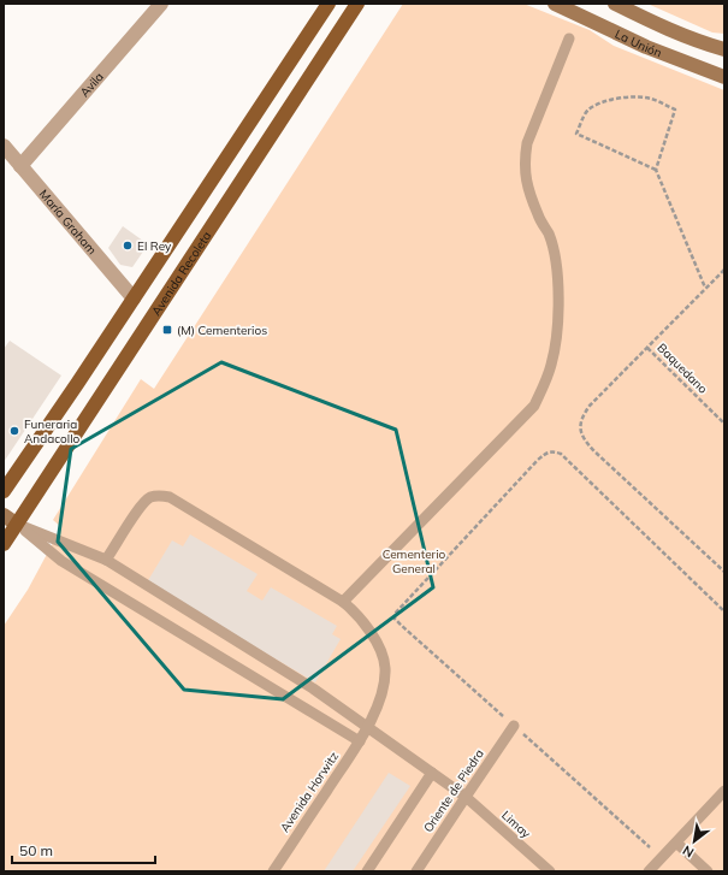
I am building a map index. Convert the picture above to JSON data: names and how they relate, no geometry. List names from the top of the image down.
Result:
{
  "streets": {
    "main road": ["La Unión", "Avenida Recoleta"],
    "street": ["Avila", "María Graham"],
    "lane": ["Oriente de Piedra", "Avenida Horwitz", "Limay"],
    "path": ["Baquedano"]
  },
  "crossings": [
    ["Avila", "María Graham"],
    ["María Graham", "Avenida Recoleta"],
    ["Oriente de Piedra", "Limay"]
  ],
  "parks": ["Cementerio General"],
  "places": {
    "other": ["El Rey", "Funeraria Andacollo"],
    "transit": ["(M) Cementerios"]
  },
  "scale_bar": "50 m",
  "north": "bottom left"
}
